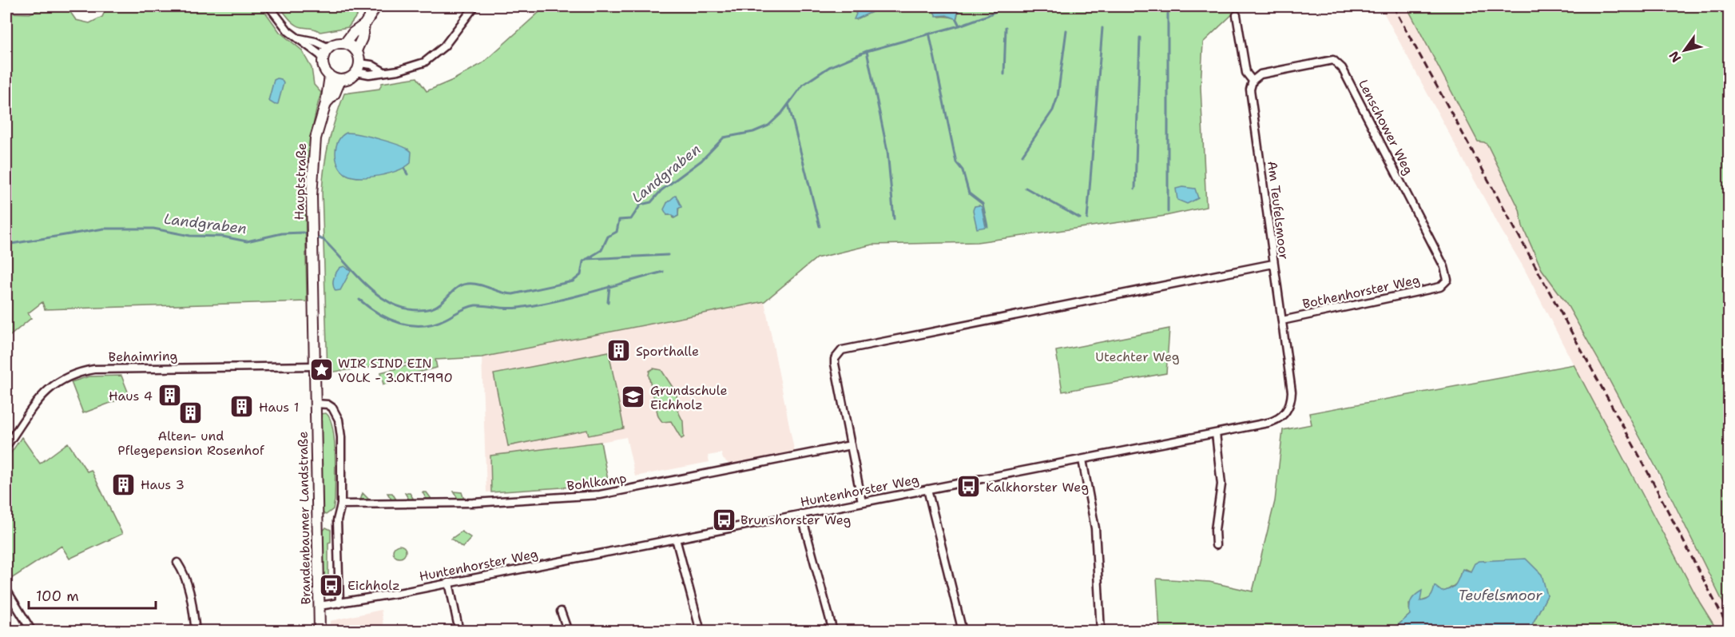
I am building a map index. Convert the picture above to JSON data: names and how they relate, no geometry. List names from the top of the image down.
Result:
{
  "streets": {
    "main road": ["Hauptstraße", "Brandenbaumer Landstraße"],
    "street": [
      "Lenschower Weg",
      "Am Teufelsmoor",
      "Bothenhorster Weg",
      "Behaimring",
      "Bohlkamp",
      "Huntenhorster Weg"
    ]
  },
  "crossings": [
    ["Lenschower Weg", "Am Teufelsmoor"],
    ["Lenschower Weg", "Bothenhorster Weg"],
    ["Hauptstraße", "Brandenbaumer Landstraße"],
    ["Am Teufelsmoor", "Bothenhorster Weg"],
    ["Am Teufelsmoor", "Huntenhorster Weg"],
    ["Behaimring", "Brandenbaumer Landstraße"],
    ["Huntenhorster Weg", "Brandenbaumer Landstraße"]
  ],
  "water": ["Landgraben", "Teufelsmoor"],
  "parks": ["Utechter Weg"],
  "places": {
    "building": [
      "Sporthalle",
      "Haus 4",
      "Haus 1",
      "Alten- und Pflegepension Rosenhof",
      "Haus 3"
    ],
    "place": ["WIR SIND EIN VOLK - 3.OKT.1990"],
    "school or university": ["Grundschule Eichholz"],
    "bus stop": ["Kalkhorster Weg", "Brunshorster Weg", "Eichholz"]
  },
  "scale_bar": "100 m",
  "north": "bottom left"
}
